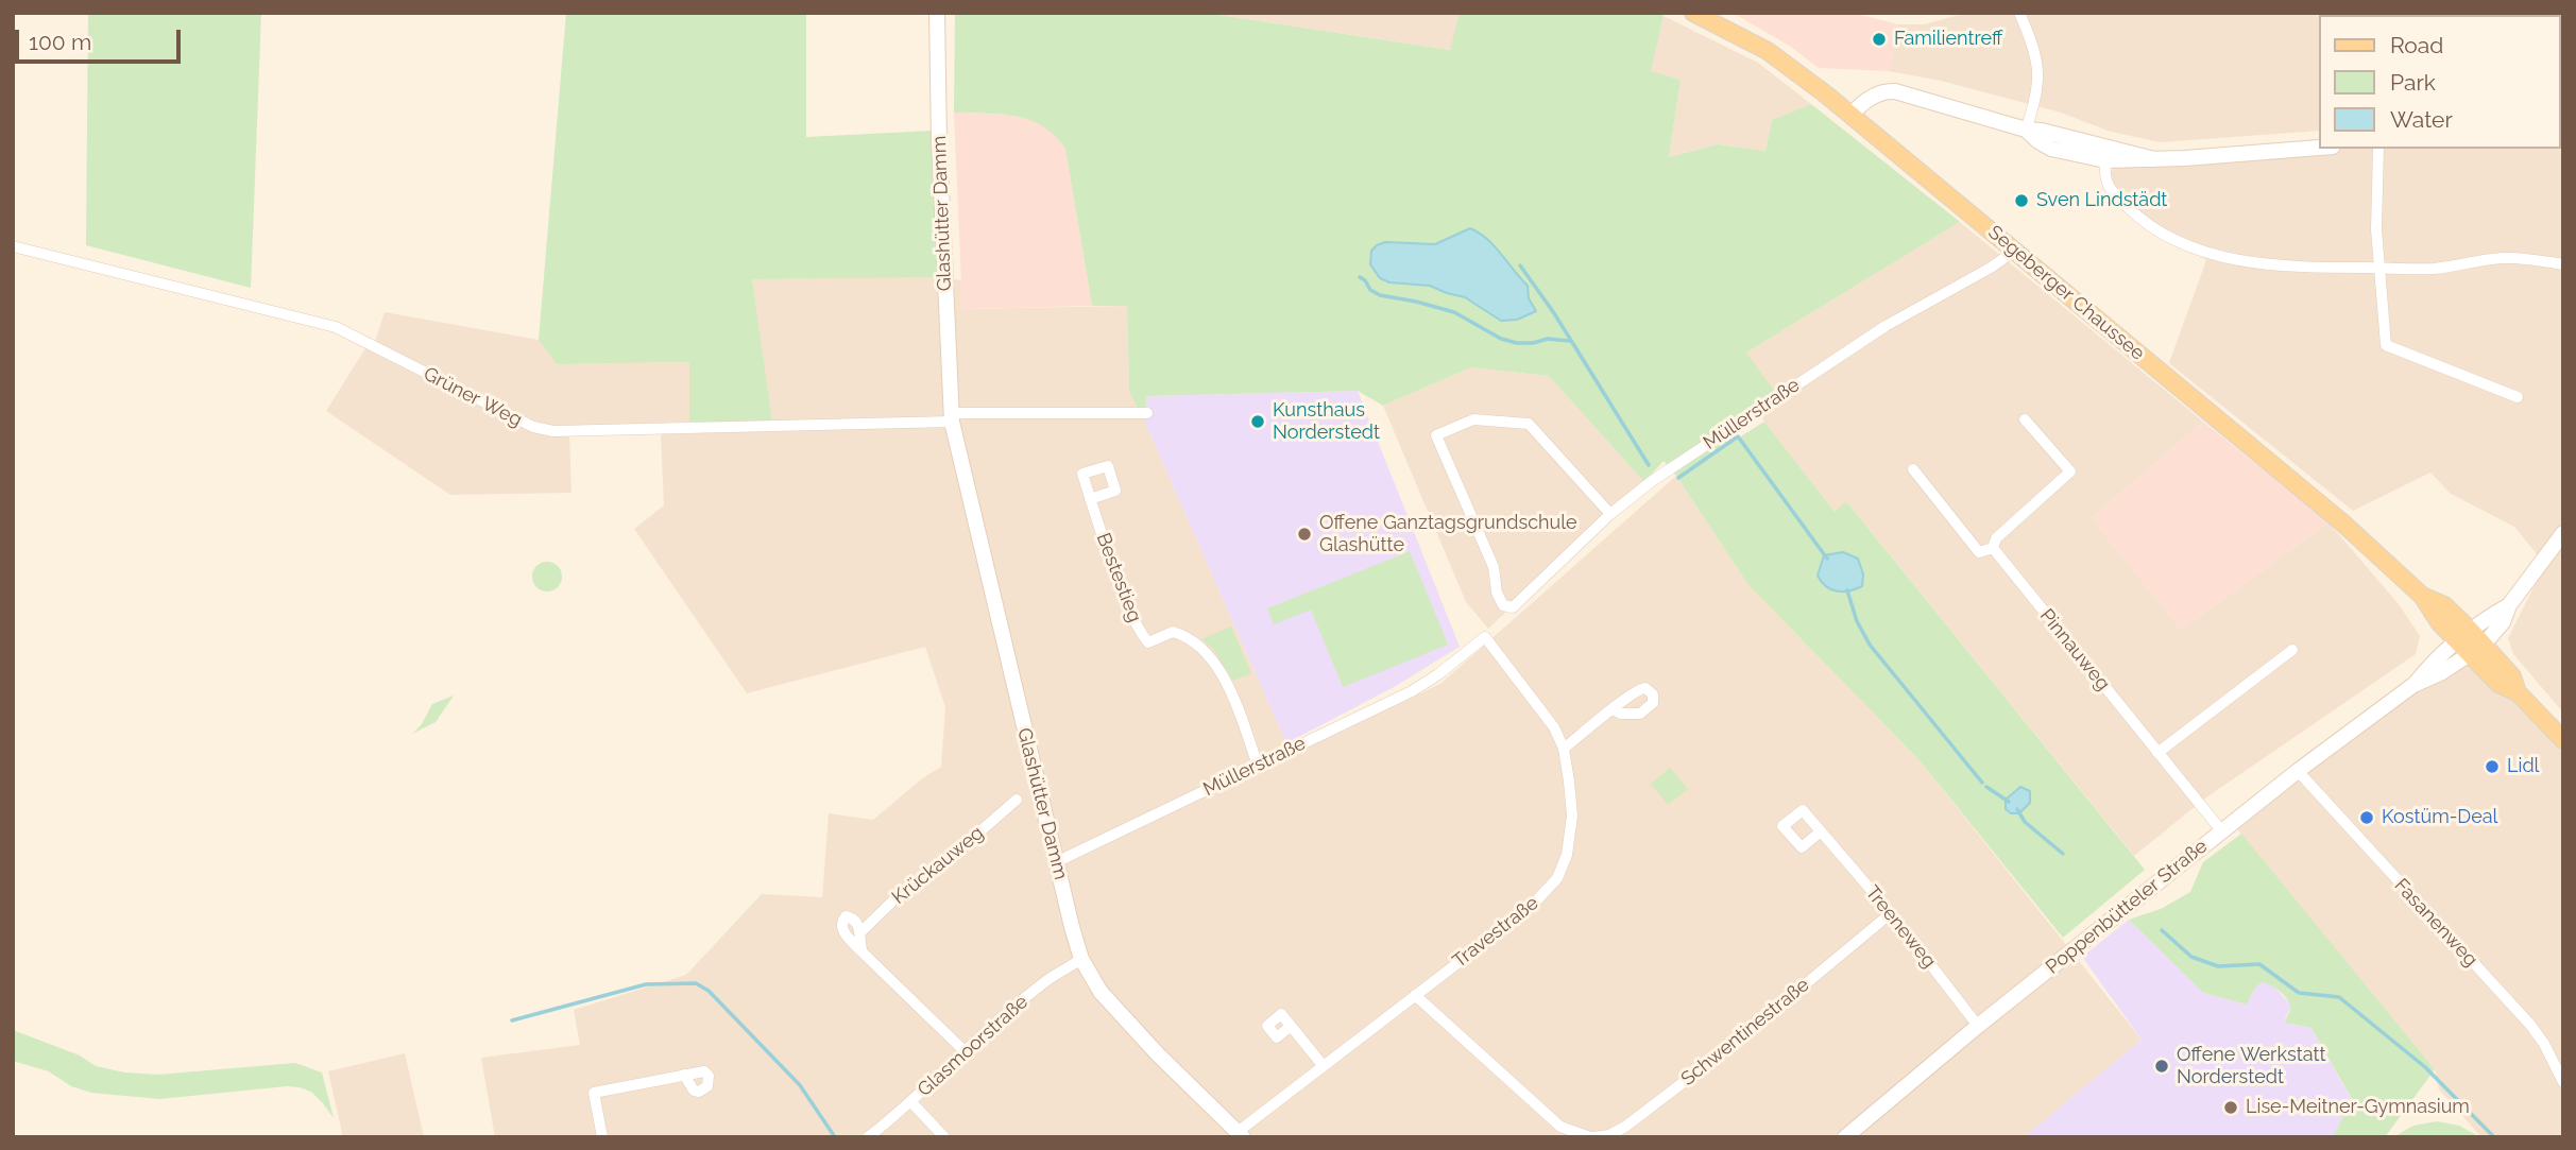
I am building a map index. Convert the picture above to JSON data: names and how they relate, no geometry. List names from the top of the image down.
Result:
{
  "streets": {
    "main road": ["Segeberger Chaussee"],
    "street": [
      "Glashütter Damm",
      "Grüner Weg",
      "Müllerstraße",
      "Bestestieg",
      "Pinnauweg",
      "Krückauweg",
      "Poppenbütteler Straße",
      "Fasanenweg",
      "Treeneweg",
      "Travestraße",
      "Schwentinestraße",
      "Glasmoorstraße"
    ]
  },
  "crossings": [
    ["Glashütter Damm", "Grüner Weg"],
    ["Glashütter Damm", "Müllerstraße"],
    ["Glashütter Damm", "Travestraße"],
    ["Glashütter Damm", "Glasmoorstraße"],
    ["Segeberger Chaussee", "Müllerstraße"],
    ["Segeberger Chaussee", "Poppenbütteler Straße"],
    ["Müllerstraße", "Bestestieg"],
    ["Müllerstraße", "Travestraße"],
    ["Pinnauweg", "Poppenbütteler Straße"],
    ["Poppenbütteler Straße", "Fasanenweg"],
    ["Poppenbütteler Straße", "Treeneweg"],
    ["Treeneweg", "Schwentinestraße"],
    ["Travestraße", "Schwentinestraße"]
  ],
  "places": [
    "Familientreff",
    "Sven Lindstädt",
    "Kunsthaus Norderstedt",
    "Offene Ganztagsgrundschule Glashütte",
    "Lidl",
    "Kostüm-Deal",
    "Offene Werkstatt Norderstedt",
    "Lise-Meitner-Gymnasium"
  ],
  "legend": ["Road", "Park", "Water"],
  "scale_bar": "100 m"
}
